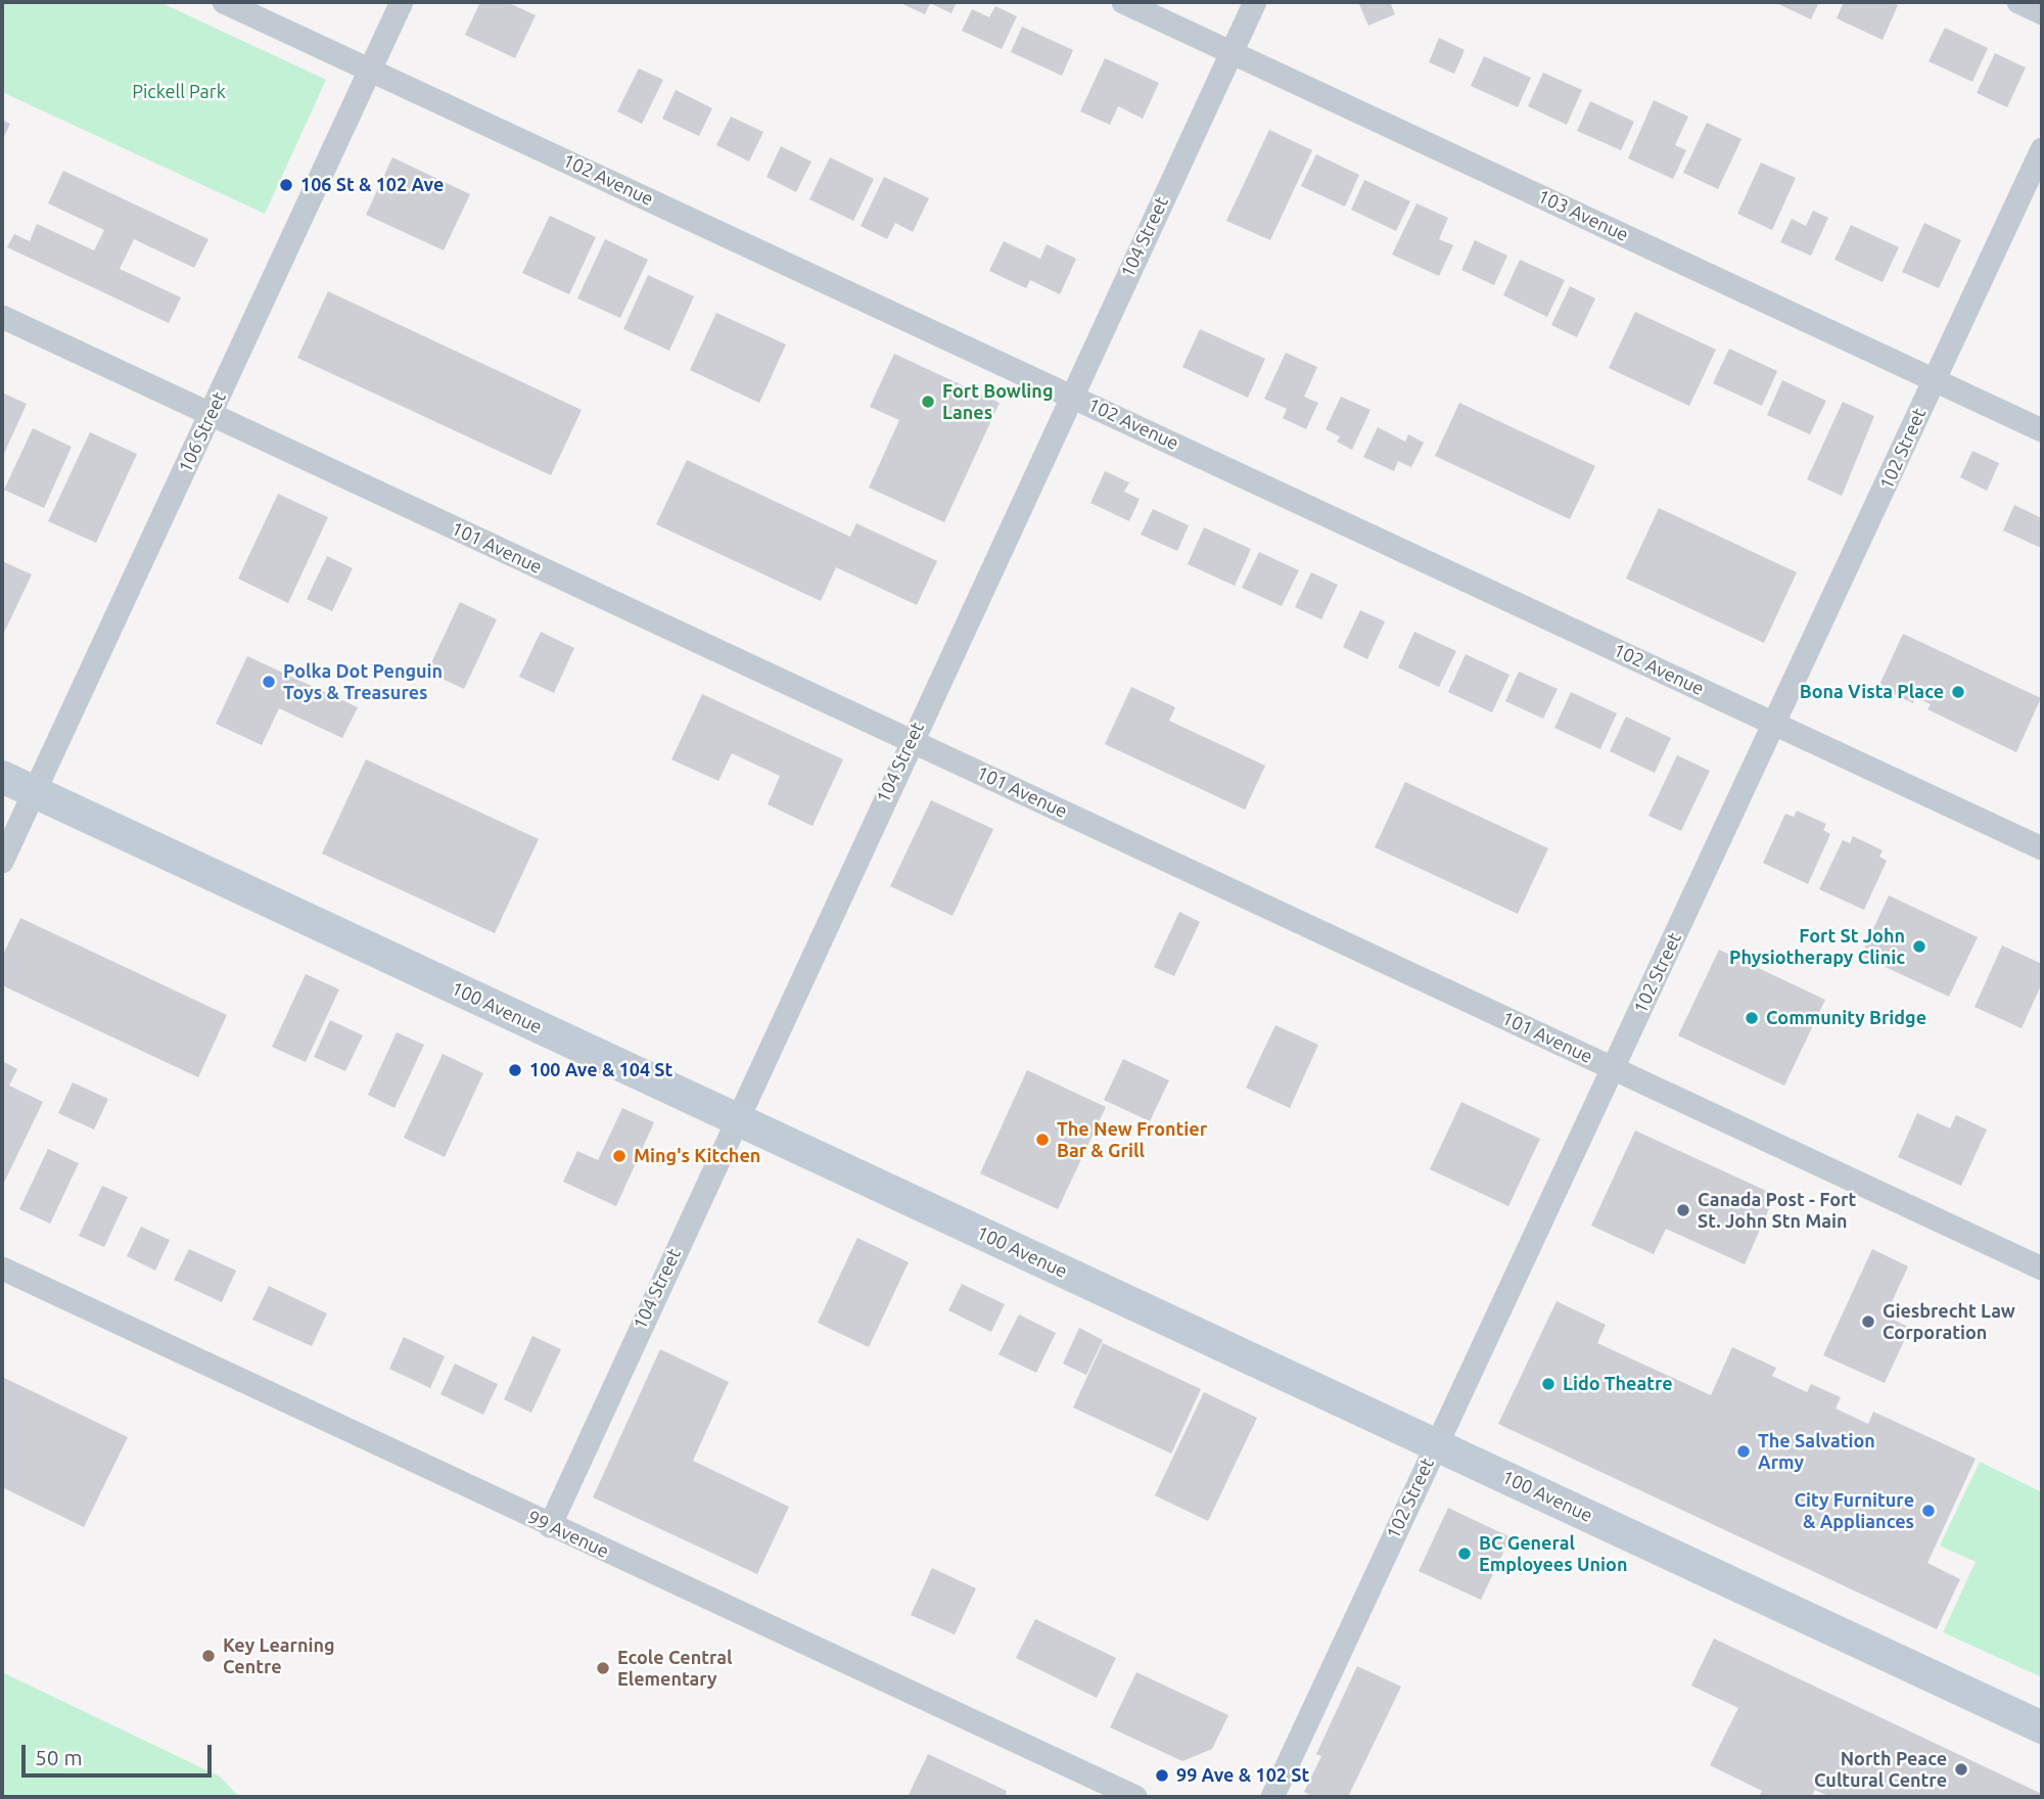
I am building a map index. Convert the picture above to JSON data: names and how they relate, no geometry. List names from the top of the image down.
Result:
{
  "streets": {
    "main road": ["100 Avenue"],
    "street": [
      "102 Avenue",
      "103 Avenue",
      "104 Street",
      "106 Street",
      "102 Street",
      "101 Avenue",
      "99 Avenue"
    ]
  },
  "crossings": [
    ["102 Avenue", "104 Street"],
    ["102 Avenue", "106 Street"],
    ["102 Avenue", "102 Street"],
    ["103 Avenue", "104 Street"],
    ["103 Avenue", "102 Street"],
    ["104 Street", "101 Avenue"],
    ["104 Street", "100 Avenue"],
    ["104 Street", "99 Avenue"],
    ["106 Street", "101 Avenue"],
    ["106 Street", "100 Avenue"],
    ["102 Street", "101 Avenue"],
    ["102 Street", "100 Avenue"]
  ],
  "parks": ["Pickell Park"],
  "places": [
    "106 St & 102 Ave",
    "Fort Bowling Lanes",
    "Polka Dot Penguin Toys & Treasures",
    "Bona Vista Place",
    "Fort St John Physiotherapy Clinic",
    "Community Bridge",
    "100 Ave & 104 St",
    "The New Frontier Bar & Grill",
    "Ming's Kitchen",
    "Canada Post - Fort St. John Stn Main",
    "Giesbrecht Law Corporation",
    "Lido Theatre",
    "The Salvation Army",
    "City Furniture & Appliances",
    "BC General Employees Union",
    "Key Learning Centre",
    "Ecole Central Elementary",
    "North Peace Cultural Centre",
    "99 Ave & 102 St"
  ],
  "scale_bar": "50 m"
}
